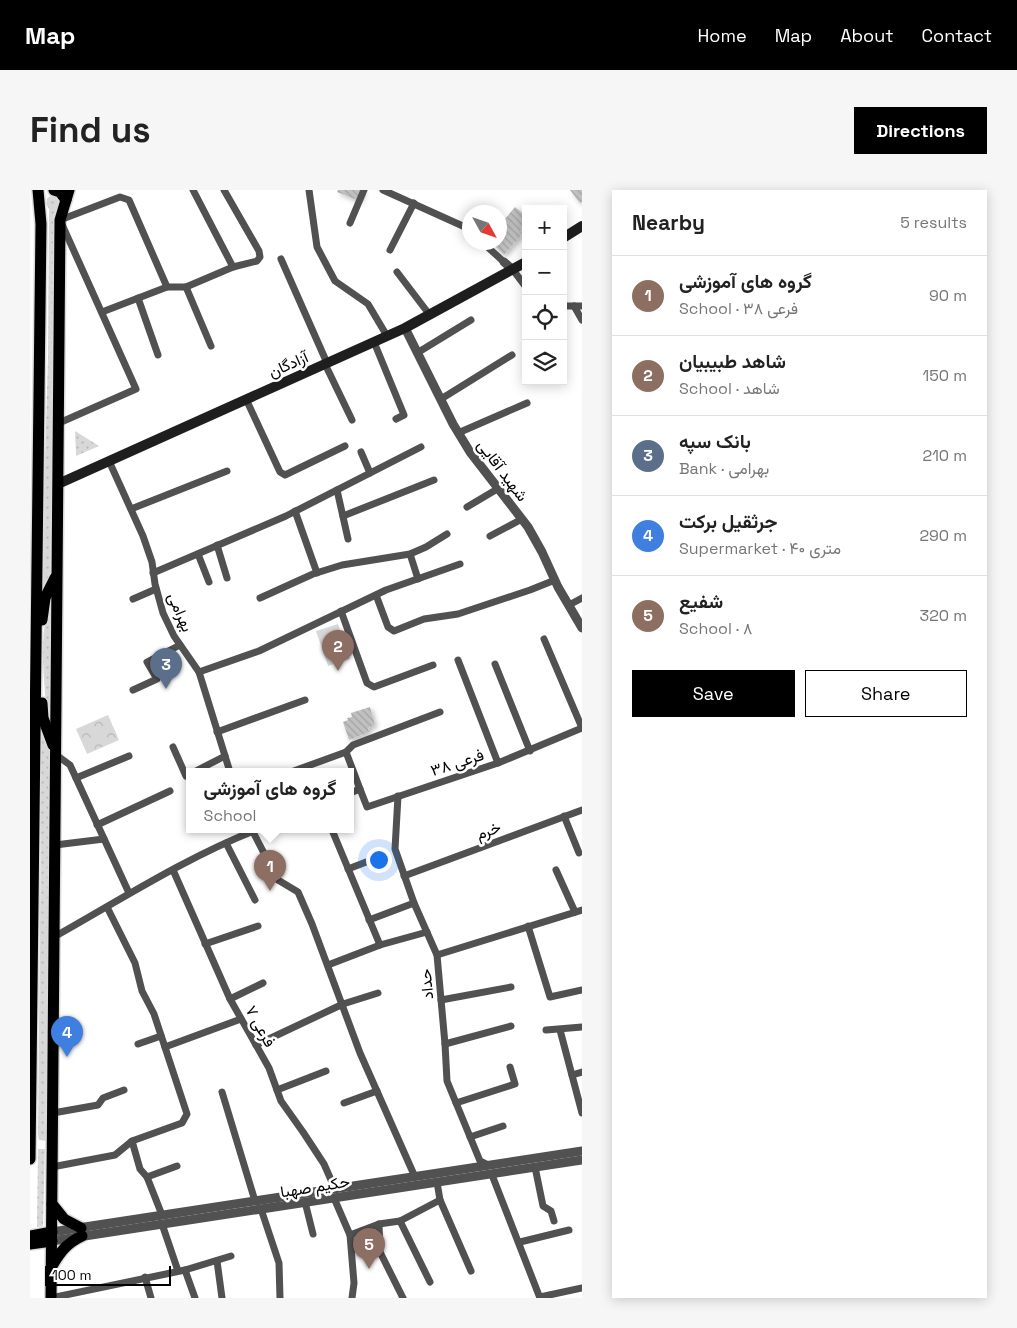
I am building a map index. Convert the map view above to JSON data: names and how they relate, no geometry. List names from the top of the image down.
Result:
{
  "streets": {
    "main road": ["آزادگان"],
    "street": [
      "شهید آقایی",
      "بهرامی",
      "فرعی ۳۸",
      "خرم",
      "حداد",
      "فرعی ۷",
      "حکیم صهبا"
    ]
  },
  "crossings": [
    ["آزادگان", "شهید آقایی"],
    ["آزادگان", "بهرامی"],
    ["فرعی ۳۸", "حداد"],
    ["خرم", "حداد"],
    ["حداد", "حکیم صهبا"],
    ["فرعی ۷", "حکیم صهبا"]
  ],
  "scale_bar": "100 m",
  "north": "bottom right",
  "page": {
    "header": "Map",
    "nav": [
      "Home",
      "Map",
      "About",
      "Contact"
    ],
    "buttons": [
      "Directions",
      ["Save", "Share"]
    ],
    "title": "Find us",
    "heading": ["Nearby", "5 results"],
    "map_buttons": ["+", "−"],
    "list": [
      {
        "mark": "1",
        "name": "گروه های آموزشی",
        "note": "School · فرعی ۳۸",
        "value": "90 m"
      },
      {
        "mark": "2",
        "name": "شاهد طبیبیان",
        "note": "School · شاهد",
        "value": "150 m"
      },
      {
        "mark": "3",
        "name": "بانک سپه",
        "note": "Bank · بهرامی",
        "value": "210 m"
      },
      {
        "mark": "4",
        "name": "جرثقیل برکت",
        "note": "Supermarket · ۴۰ متری",
        "value": "290 m"
      },
      {
        "mark": "5",
        "name": "شفیع",
        "note": "School · ۸",
        "value": "320 m"
      }
    ],
    "pins": [
      "2",
      "3",
      "1",
      "4",
      "5"
    ],
    "popup": ["گروه های آموزشی", "School"],
    "scale": "100 m"
  }
}
